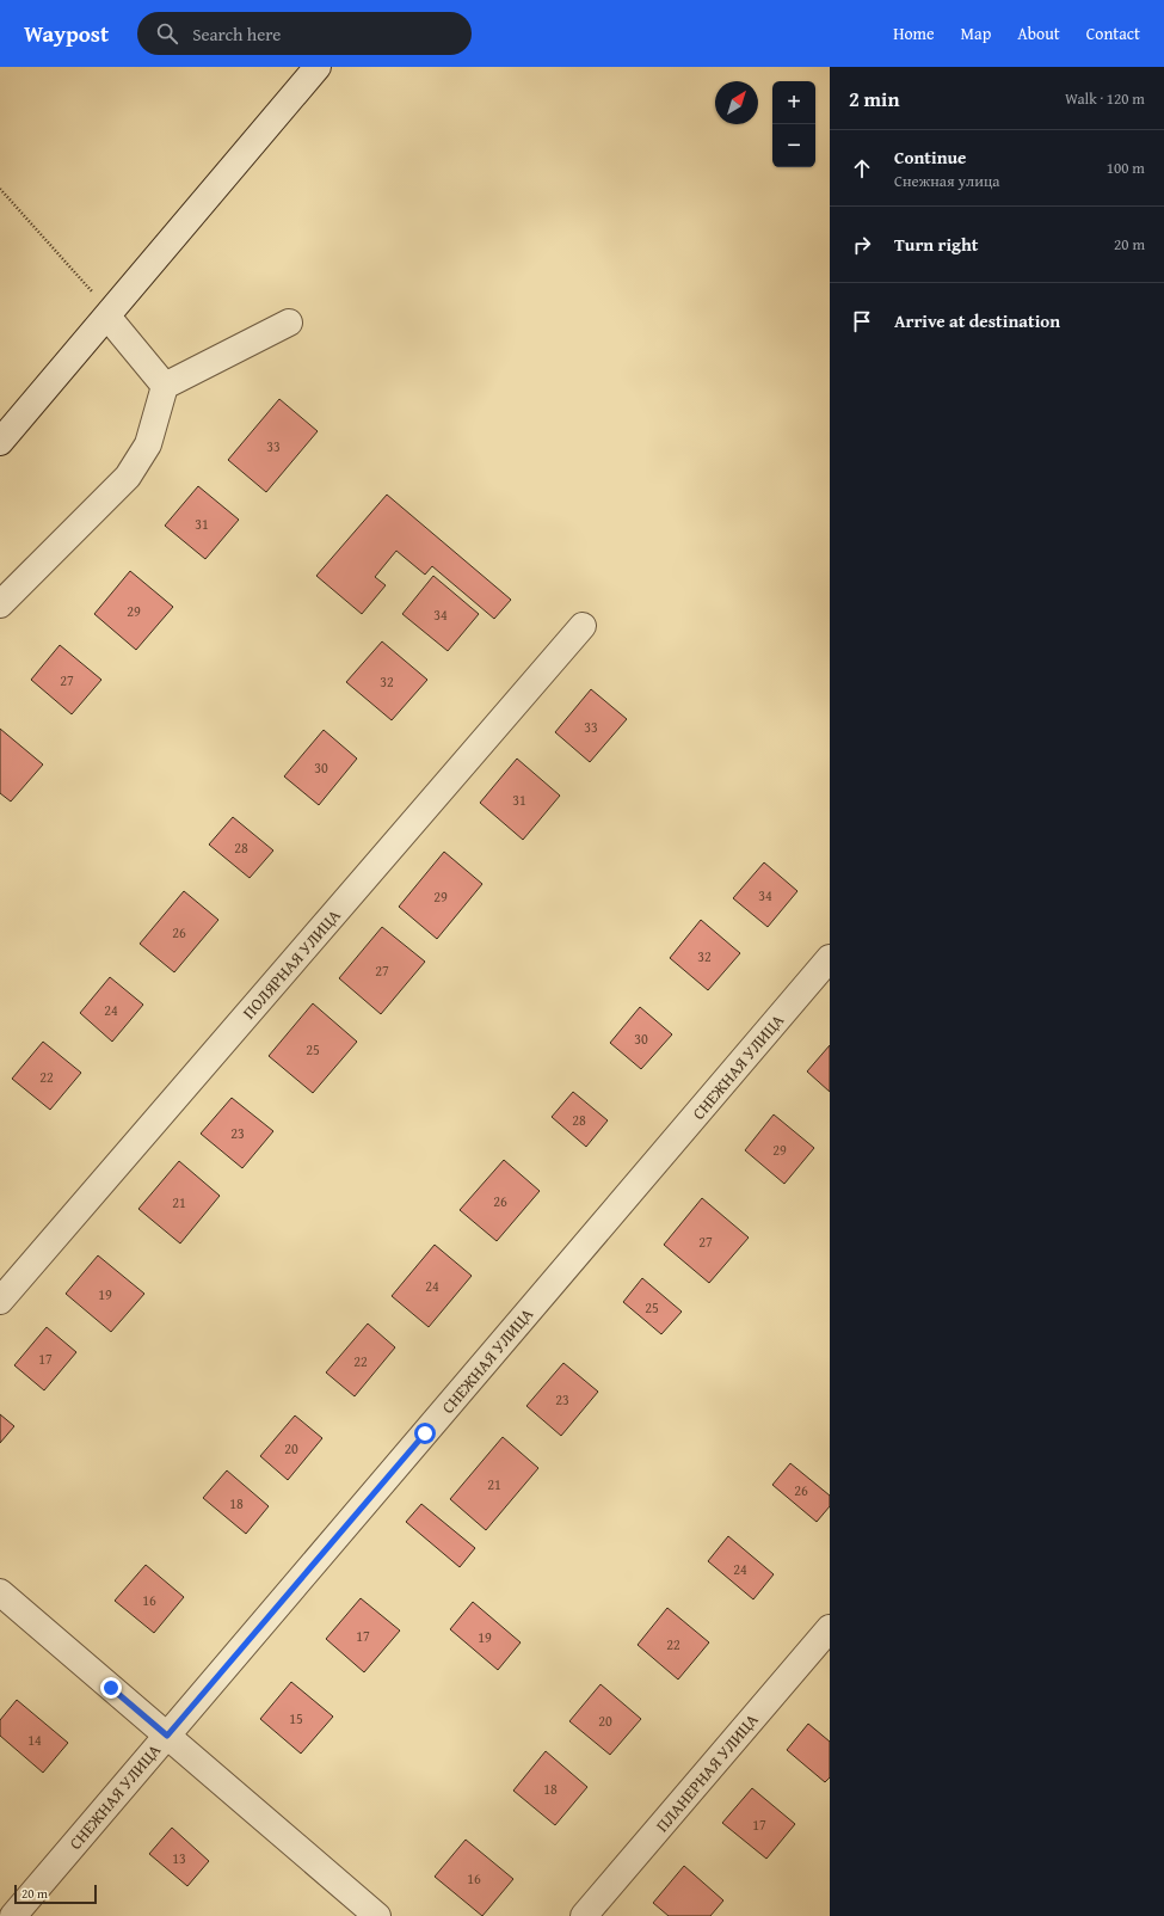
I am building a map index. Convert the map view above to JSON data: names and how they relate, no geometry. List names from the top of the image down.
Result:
{
  "streets": {
    "street": ["ПОЛЯРНАЯ УЛИЦА", "СНЕЖНАЯ УЛИЦА", "ПЛАНЕРНАЯ УЛИЦА"]
  },
  "house_numbers": [
    "33",
    "31",
    "29",
    "34",
    "27",
    "32",
    "33",
    "30",
    "31",
    "28",
    "34",
    "29",
    "26",
    "32",
    "27",
    "24",
    "30",
    "25",
    "22",
    "28",
    "23",
    "29",
    "26",
    "21",
    "27",
    "24",
    "19",
    "25",
    "17",
    "22",
    "23",
    "20",
    "21",
    "26",
    "18",
    "24",
    "16",
    "17",
    "19",
    "22",
    "15",
    "20",
    "14",
    "18",
    "17",
    "13",
    "16"
  ],
  "scale_bar": "20 m",
  "north": "top right",
  "page": {
    "header": "Waypost",
    "search": "Search here",
    "nav": [
      "Home",
      "Map",
      "About",
      "Contact"
    ],
    "heading": ["2 min", "Walk · 120 m"],
    "map_buttons": ["+", "−"],
    "list": [
      ["Continue", "Снежная улица", "100 m"],
      ["Turn right", "20 m"],
      "Arrive at destination"
    ],
    "scale": "20 m"
  }
}
